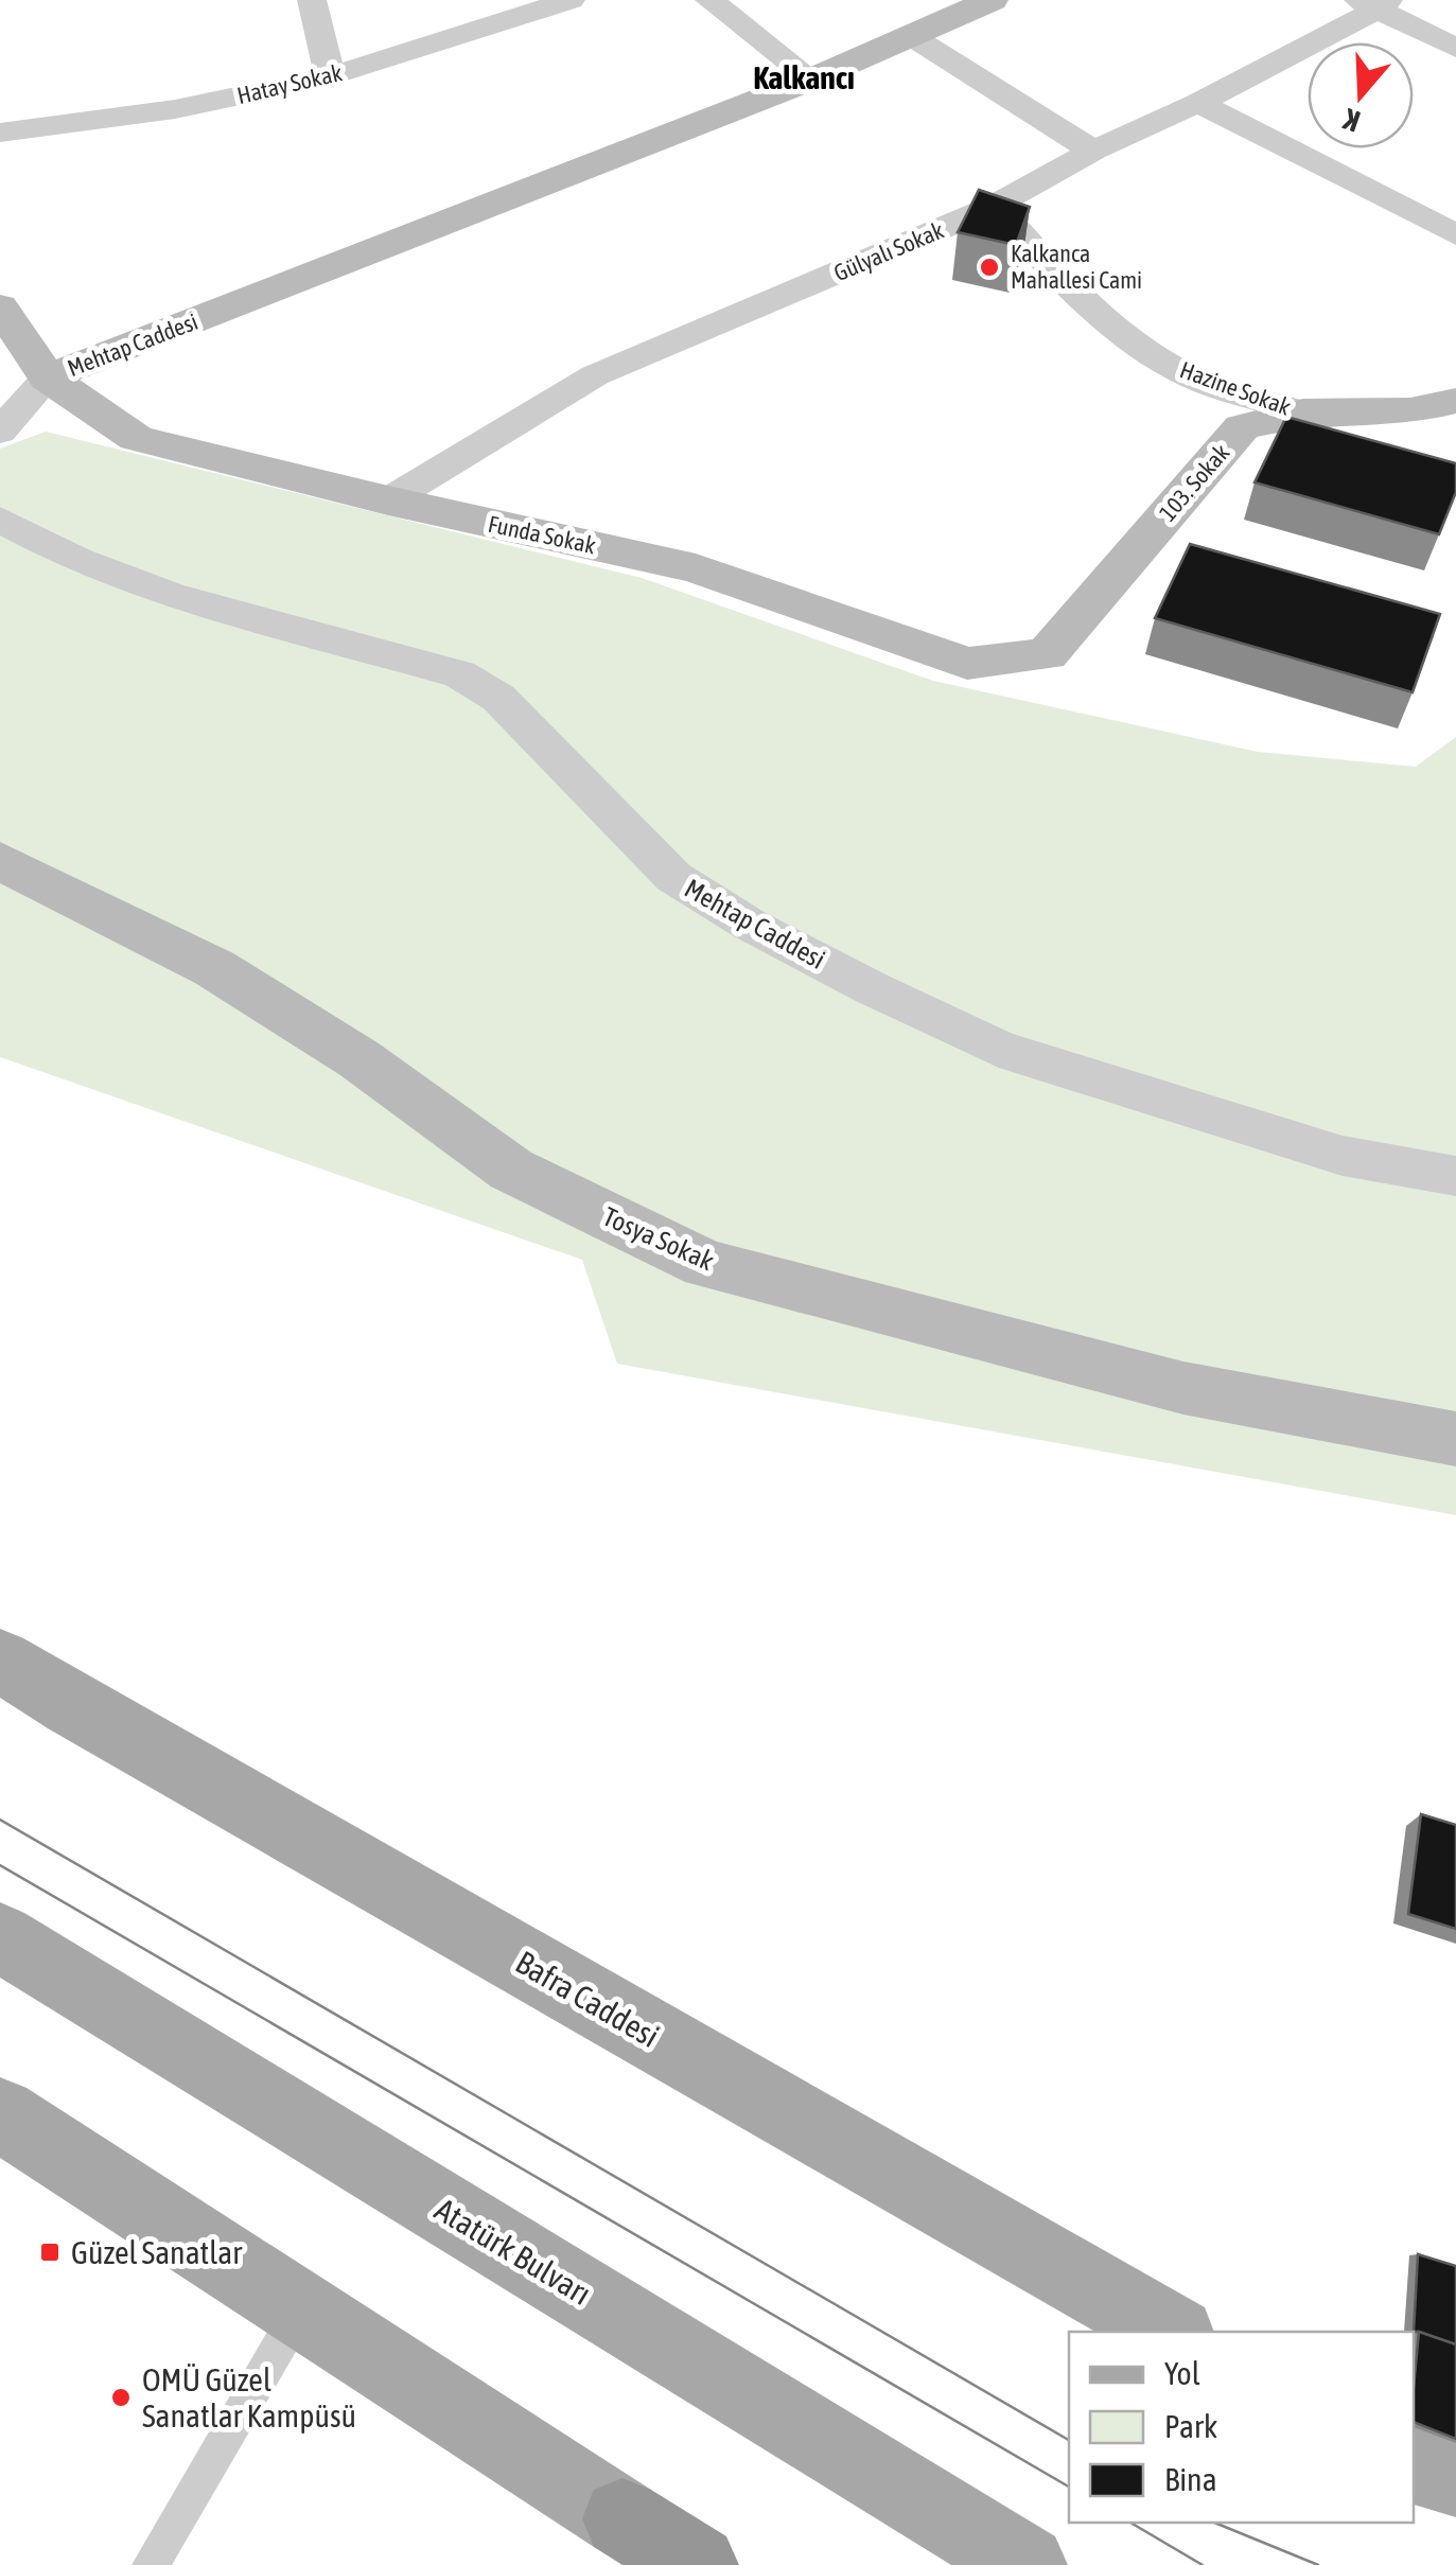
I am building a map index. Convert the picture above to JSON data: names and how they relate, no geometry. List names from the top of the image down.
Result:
{
  "streets": {
    "main road": ["Bafra Caddesi", "Atatürk Bulvarı"],
    "street": [
      "Hatay Sokak",
      "Gülyalı Sokak",
      "Mehtap Caddesi",
      "Hazine Sokak",
      "103. Sokak",
      "Funda Sokak",
      "Tosya Sokak"
    ]
  },
  "crossings": [
    ["Gülyalı Sokak", "Hazine Sokak"],
    ["Gülyalı Sokak", "Funda Sokak"],
    ["Mehtap Caddesi", "Funda Sokak"],
    ["Hazine Sokak", "103. Sokak"],
    ["103. Sokak", "Funda Sokak"]
  ],
  "districts": ["Kalkancı"],
  "places": {
    "other": ["Kalkanca Mahallesi Cami", "OMÜ Güzel Sanatlar Kampüsü"],
    "transit": ["Güzel Sanatlar"]
  },
  "legend": ["Yol", "Park", "Bina"],
  "north": "bottom"
}
